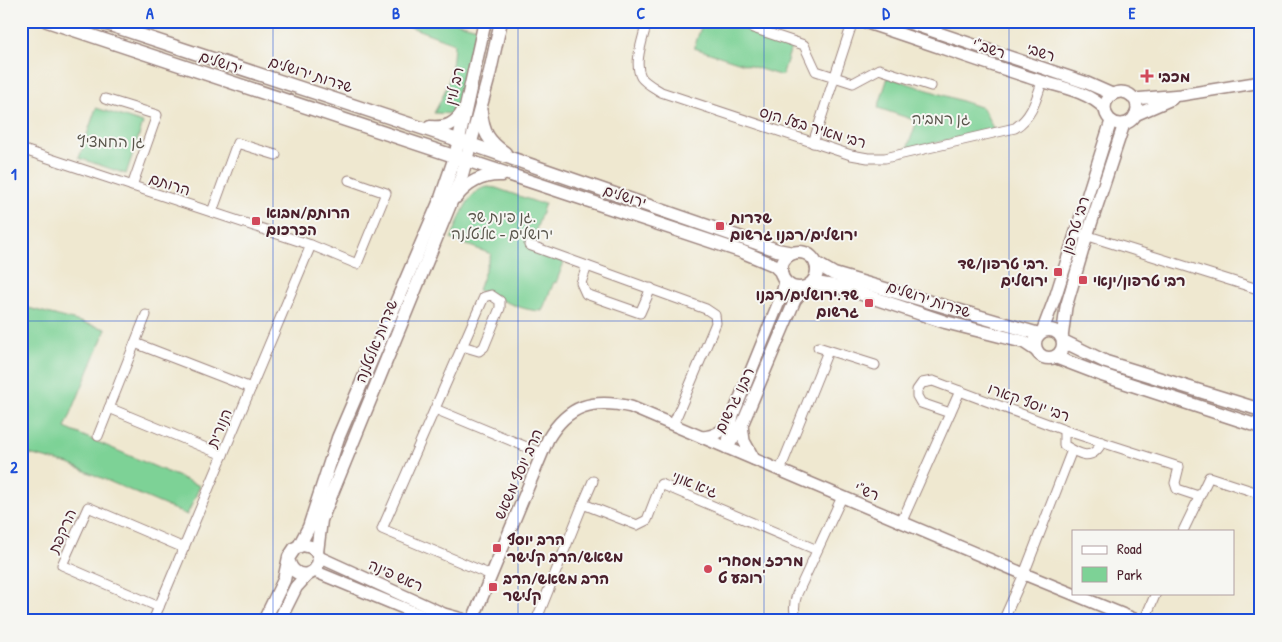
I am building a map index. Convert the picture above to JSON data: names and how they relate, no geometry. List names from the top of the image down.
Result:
{
  "streets": {
    "main road": [
      "ירושלים",
      "שדרות ירושלים",
      "רב לוין",
      "שדרות אלטלנה"
    ],
    "street": [
      "רשב\"י",
      "רשבי",
      "רבי מאיר בעל הנס",
      "הרותם",
      "רבי טרפון",
      "רבנו גרשום",
      "רבי יוסף קארו",
      "הנורית",
      "הרב יוסף משאש",
      "גיא אוני",
      "רש\"י",
      "הרקפת",
      "ראש פינה"
    ]
  },
  "crossings": [
    ["רשב\"י", "רשבי"],
    ["רשב\"י", "רבי מאיר בעל הנס"],
    ["רשב\"י", "רבי טרפון"],
    ["רשבי", "רבי טרפון"],
    ["ירושלים", "שדרות ירושלים"],
    ["ירושלים", "שדרות אלטלנה"],
    ["ירושלים", "רבנו גרשום"],
    ["שדרות ירושלים", "רב לוין"],
    ["שדרות ירושלים", "רבי טרפון"],
    ["שדרות ירושלים", "שדרות אלטלנה"],
    ["שדרות ירושלים", "רבנו גרשום"],
    ["רב לוין", "שדרות אלטלנה"],
    ["הרותם", "הנורית"],
    ["שדרות אלטלנה", "ראש פינה"],
    ["רבנו גרשום", "רש\"י"],
    ["הנורית", "הרקפת"],
    ["הרב יוסף משאש", "רש\"י"],
    ["הרב יוסף משאש", "ראש פינה"]
  ],
  "parks": ["גן רמביה", "גן החמציץ", "גן פינת שד. ירושלים - אלטלנה"],
  "places": {
    "health": ["מכבי"],
    "transit": [
      "הרותם/מבוא הכרכום",
      "שדרות ירושלים/רבנו גרשום",
      "רבי טרפון/שד. ירושלים",
      "רבי טרפון/ינאי",
      "שד.ירושלים/רבנו גרשום",
      "הרב יוסף משאש/הרב קלישר",
      "הרב משאש/הרב קלישר"
    ],
    "other": ["מרכז מסחרי רובע ט'"]
  },
  "legend": ["Road", "Park"],
  "grid": {
    "columns": [
      "A",
      "B",
      "C",
      "D",
      "E"
    ],
    "rows": ["1", "2"]
  }
}
